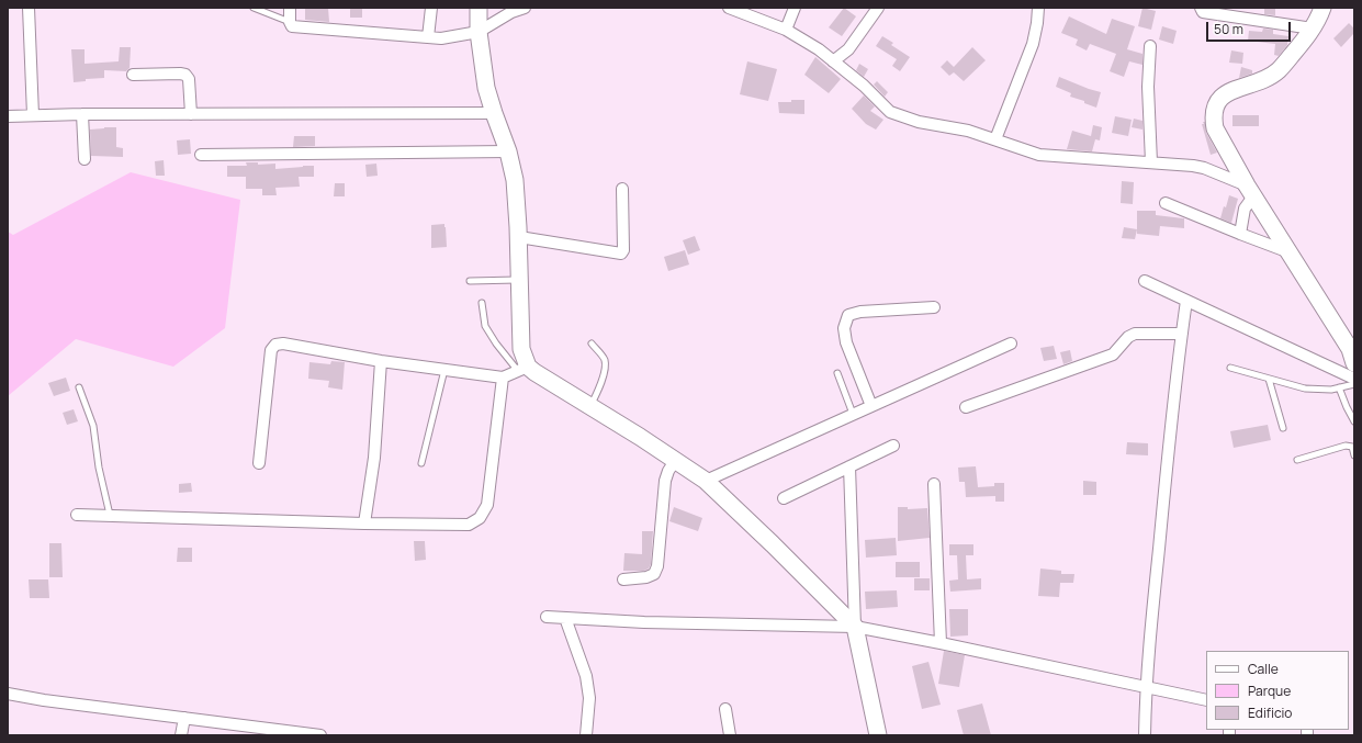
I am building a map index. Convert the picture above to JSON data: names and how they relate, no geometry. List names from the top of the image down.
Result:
{
  "legend": ["Calle", "Parque", "Edificio"],
  "scale_bar": "50 m"
}
